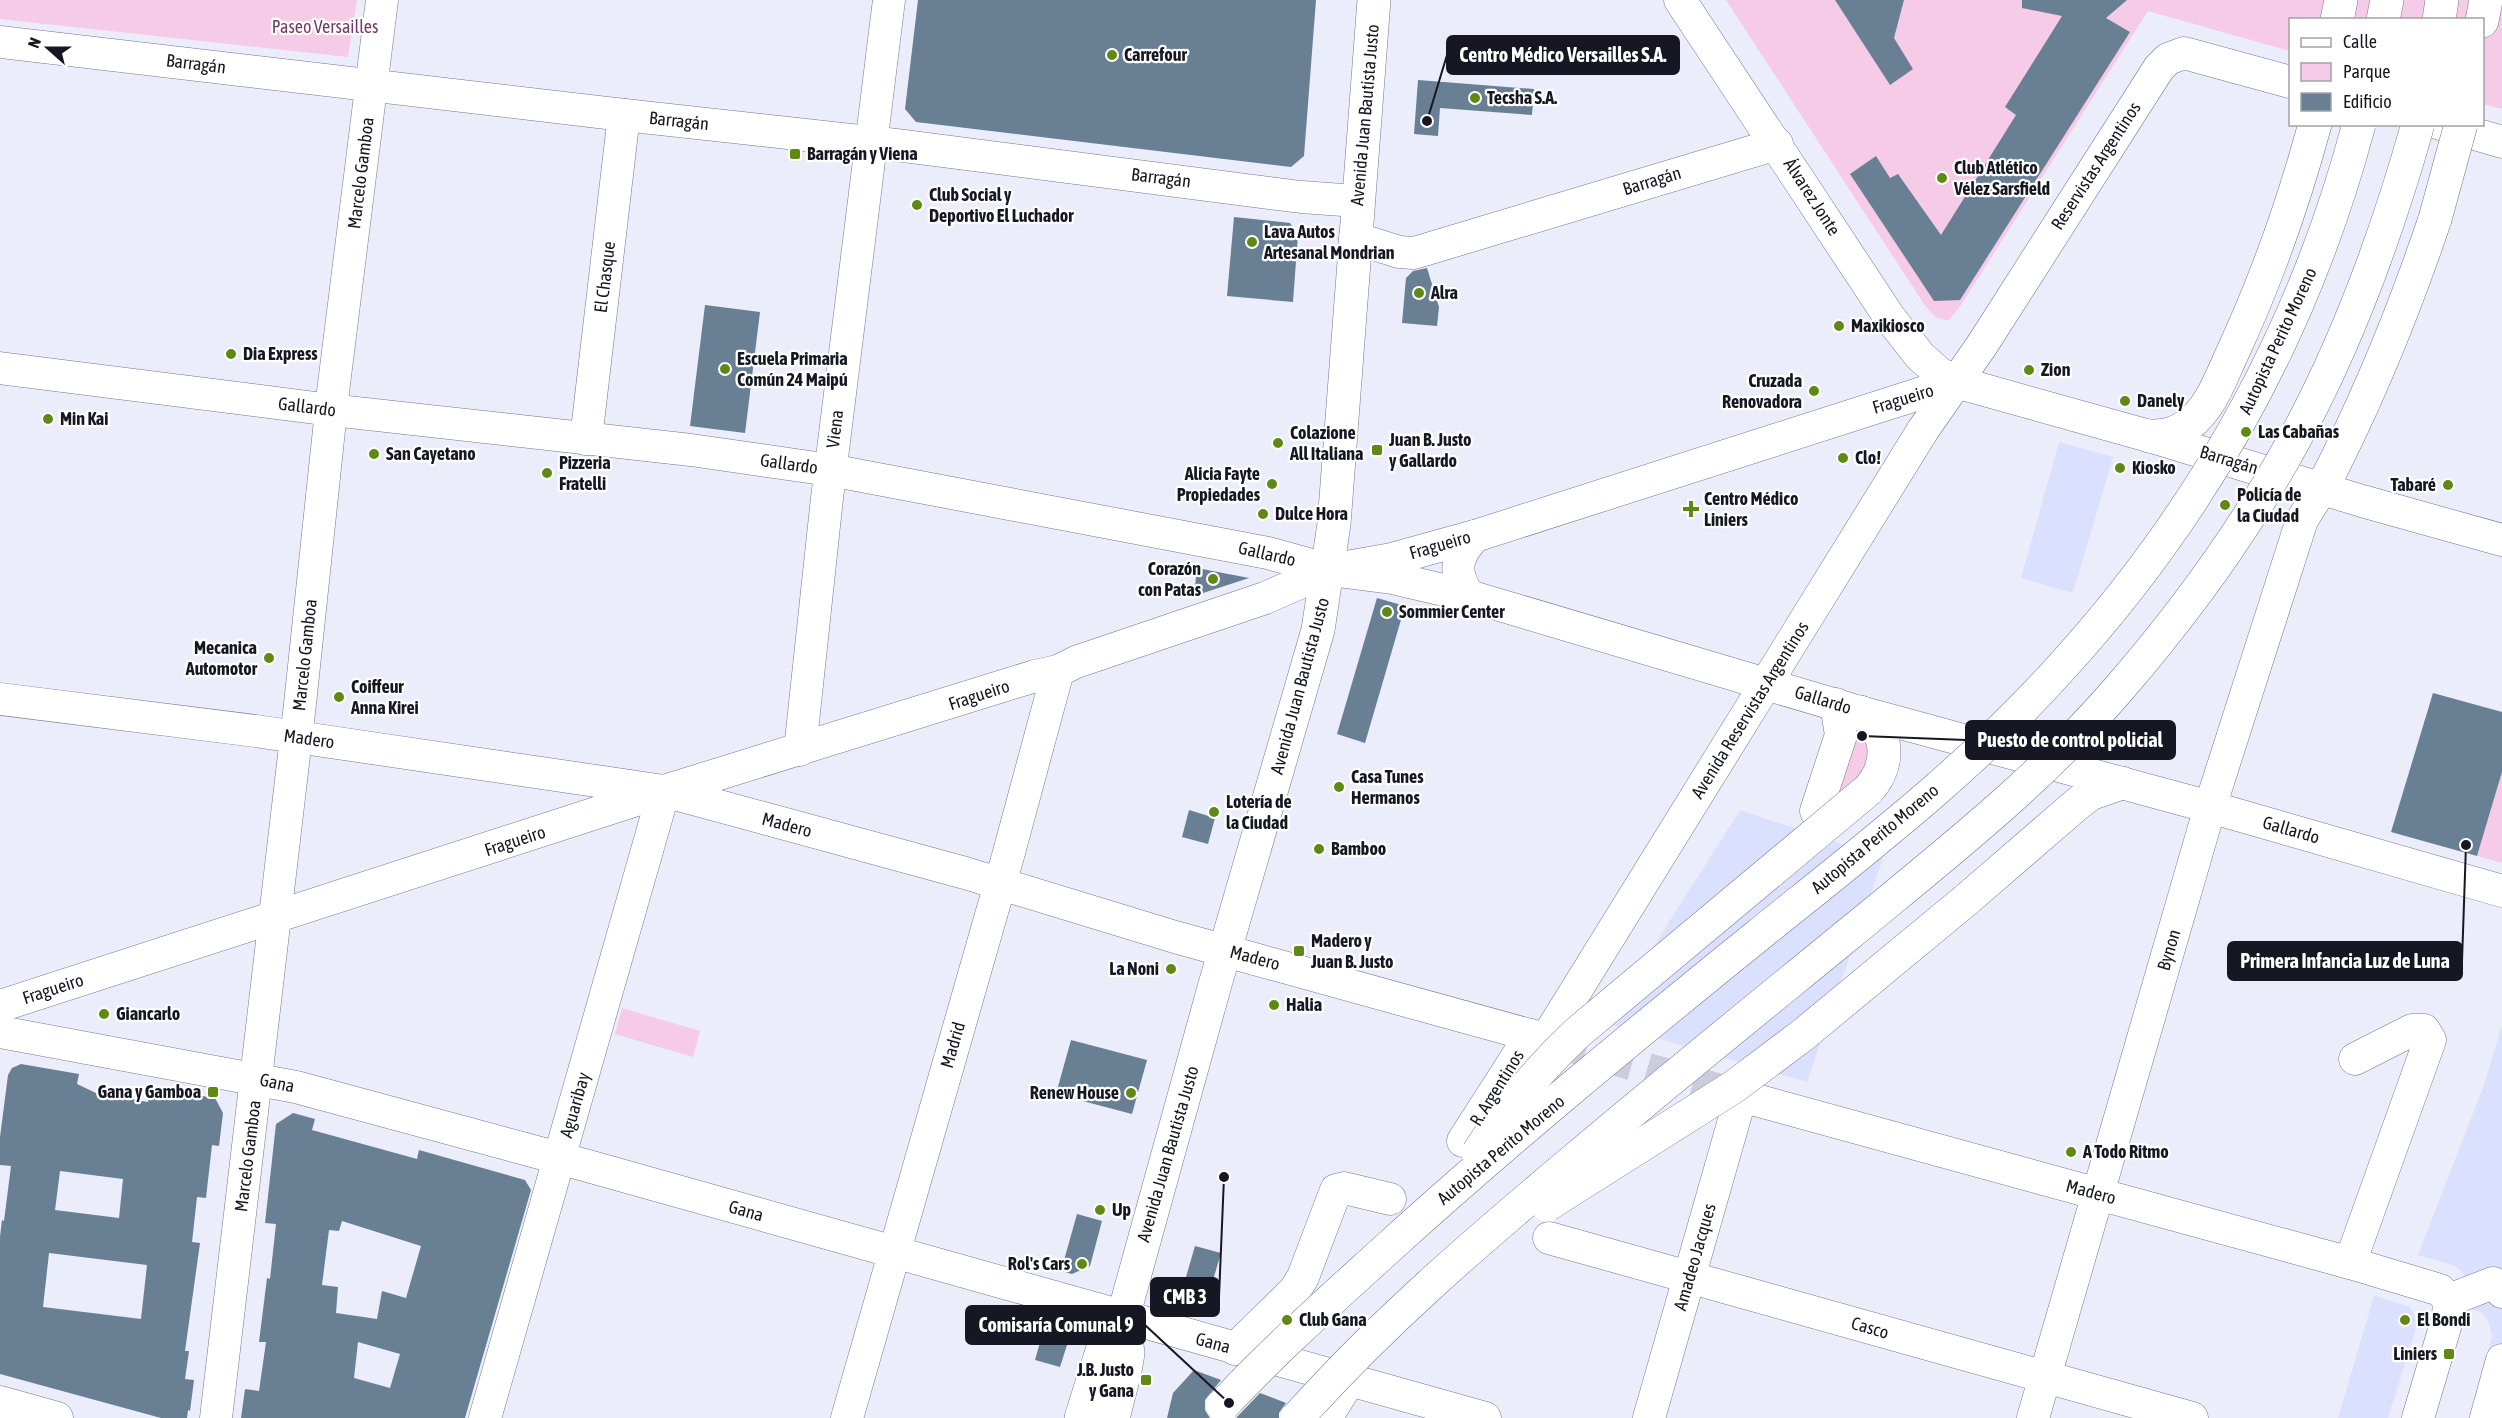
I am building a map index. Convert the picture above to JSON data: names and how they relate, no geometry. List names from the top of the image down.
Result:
{
  "streets": {
    "main road": ["Avenida Juan Bautista Justo", "Autopista Perito Moreno"],
    "street": [
      "Barragán",
      "Reservistas Argentinos",
      "Marcelo Gamboa",
      "Álvarez Jonte",
      "El Chasque",
      "Fragueiro",
      "Gallardo",
      "Viena",
      "Avenida Reservistas Argentinos",
      "Madero",
      "Bynon",
      "Madrid",
      "Gana",
      "R. Argentinos",
      "Aguaribay",
      "Amadeo Jacques",
      "Casco"
    ]
  },
  "crossings": [
    ["Barragán", "Avenida Juan Bautista Justo"],
    ["Barragán", "Reservistas Argentinos"],
    ["Barragán", "Marcelo Gamboa"],
    ["Barragán", "Álvarez Jonte"],
    ["Barragán", "El Chasque"],
    ["Barragán", "Fragueiro"],
    ["Barragán", "Viena"],
    ["Barragán", "Avenida Reservistas Argentinos"],
    ["Barragán", "Bynon"],
    ["Avenida Juan Bautista Justo", "Fragueiro"],
    ["Avenida Juan Bautista Justo", "Gallardo"],
    ["Avenida Juan Bautista Justo", "Madero"],
    ["Avenida Juan Bautista Justo", "Gana"],
    ["Reservistas Argentinos", "Álvarez Jonte"],
    ["Reservistas Argentinos", "Fragueiro"],
    ["Reservistas Argentinos", "Avenida Reservistas Argentinos"],
    ["Marcelo Gamboa", "Fragueiro"],
    ["Marcelo Gamboa", "Gallardo"],
    ["Marcelo Gamboa", "Madero"],
    ["Marcelo Gamboa", "Gana"],
    ["Álvarez Jonte", "Fragueiro"],
    ["Álvarez Jonte", "Avenida Reservistas Argentinos"],
    ["El Chasque", "Gallardo"],
    ["Fragueiro", "Gallardo"],
    ["Fragueiro", "Viena"],
    ["Fragueiro", "Avenida Reservistas Argentinos"],
    ["Fragueiro", "Madero"],
    ["Fragueiro", "Madrid"],
    ["Fragueiro", "Gana"],
    ["Fragueiro", "Aguaribay"],
    ["Gallardo", "Viena"],
    ["Gallardo", "Avenida Reservistas Argentinos"],
    ["Gallardo", "Bynon"],
    ["Avenida Reservistas Argentinos", "Madero"],
    ["Avenida Reservistas Argentinos", "R. Argentinos"],
    ["Madero", "Bynon"],
    ["Madero", "Madrid"],
    ["Madero", "R. Argentinos"],
    ["Madero", "Aguaribay"],
    ["Madero", "Amadeo Jacques"],
    ["Bynon", "Casco"],
    ["Madrid", "Gana"],
    ["Gana", "Aguaribay"],
    ["Amadeo Jacques", "Casco"]
  ],
  "parks": ["Paseo Versailles"],
  "places": {
    "other": [
      "Carrefour",
      "Tecsha S.A.",
      "Centro Médico Versailles S.A.",
      "Club Atlético Vélez Sarsfield",
      "Club Social y Deportivo El Luchador",
      "Lava Autos Artesanal Mondrian",
      "Alra",
      "Maxikiosco",
      "Dia Express",
      "Escuela Primaria Común 24 Maipú",
      "Zion",
      "Cruzada Renovadora",
      "Danely",
      "Min Kai",
      "Las Cabañas",
      "Colazione All Italiana",
      "San Cayetano",
      "Clo!",
      "Kiosko",
      "Pizzeria Fratelli",
      "Alicia Fayte Propiedades",
      "Tabaré",
      "Policía de la Ciudad",
      "Dulce Hora",
      "Corazón con Patas",
      "Sommier Center",
      "Mecanica Automotor",
      "Coiffeur Anna Kirei",
      "Puesto de control policial",
      "Casa Tunes Hermanos",
      "Lotería de la Ciudad",
      "Primera Infancia Luz de Luna",
      "Bamboo",
      "La Noni",
      "Halia",
      "Giancarlo",
      "Renew House",
      "A Todo Ritmo",
      "CMB 3",
      "Up",
      "Rol's Cars",
      "Club Gana",
      "El Bondi",
      "Comisaría Comunal 9"
    ],
    "transit": [
      "Barragán y Viena",
      "Juan B. Justo y Gallardo",
      "Madero y Juan B. Justo",
      "Gana y Gamboa",
      "Liniers",
      "J.B. Justo y Gana"
    ],
    "health": ["Centro Médico Liniers"]
  },
  "legend": ["Calle", "Parque", "Edificio"],
  "north": "left"
}
